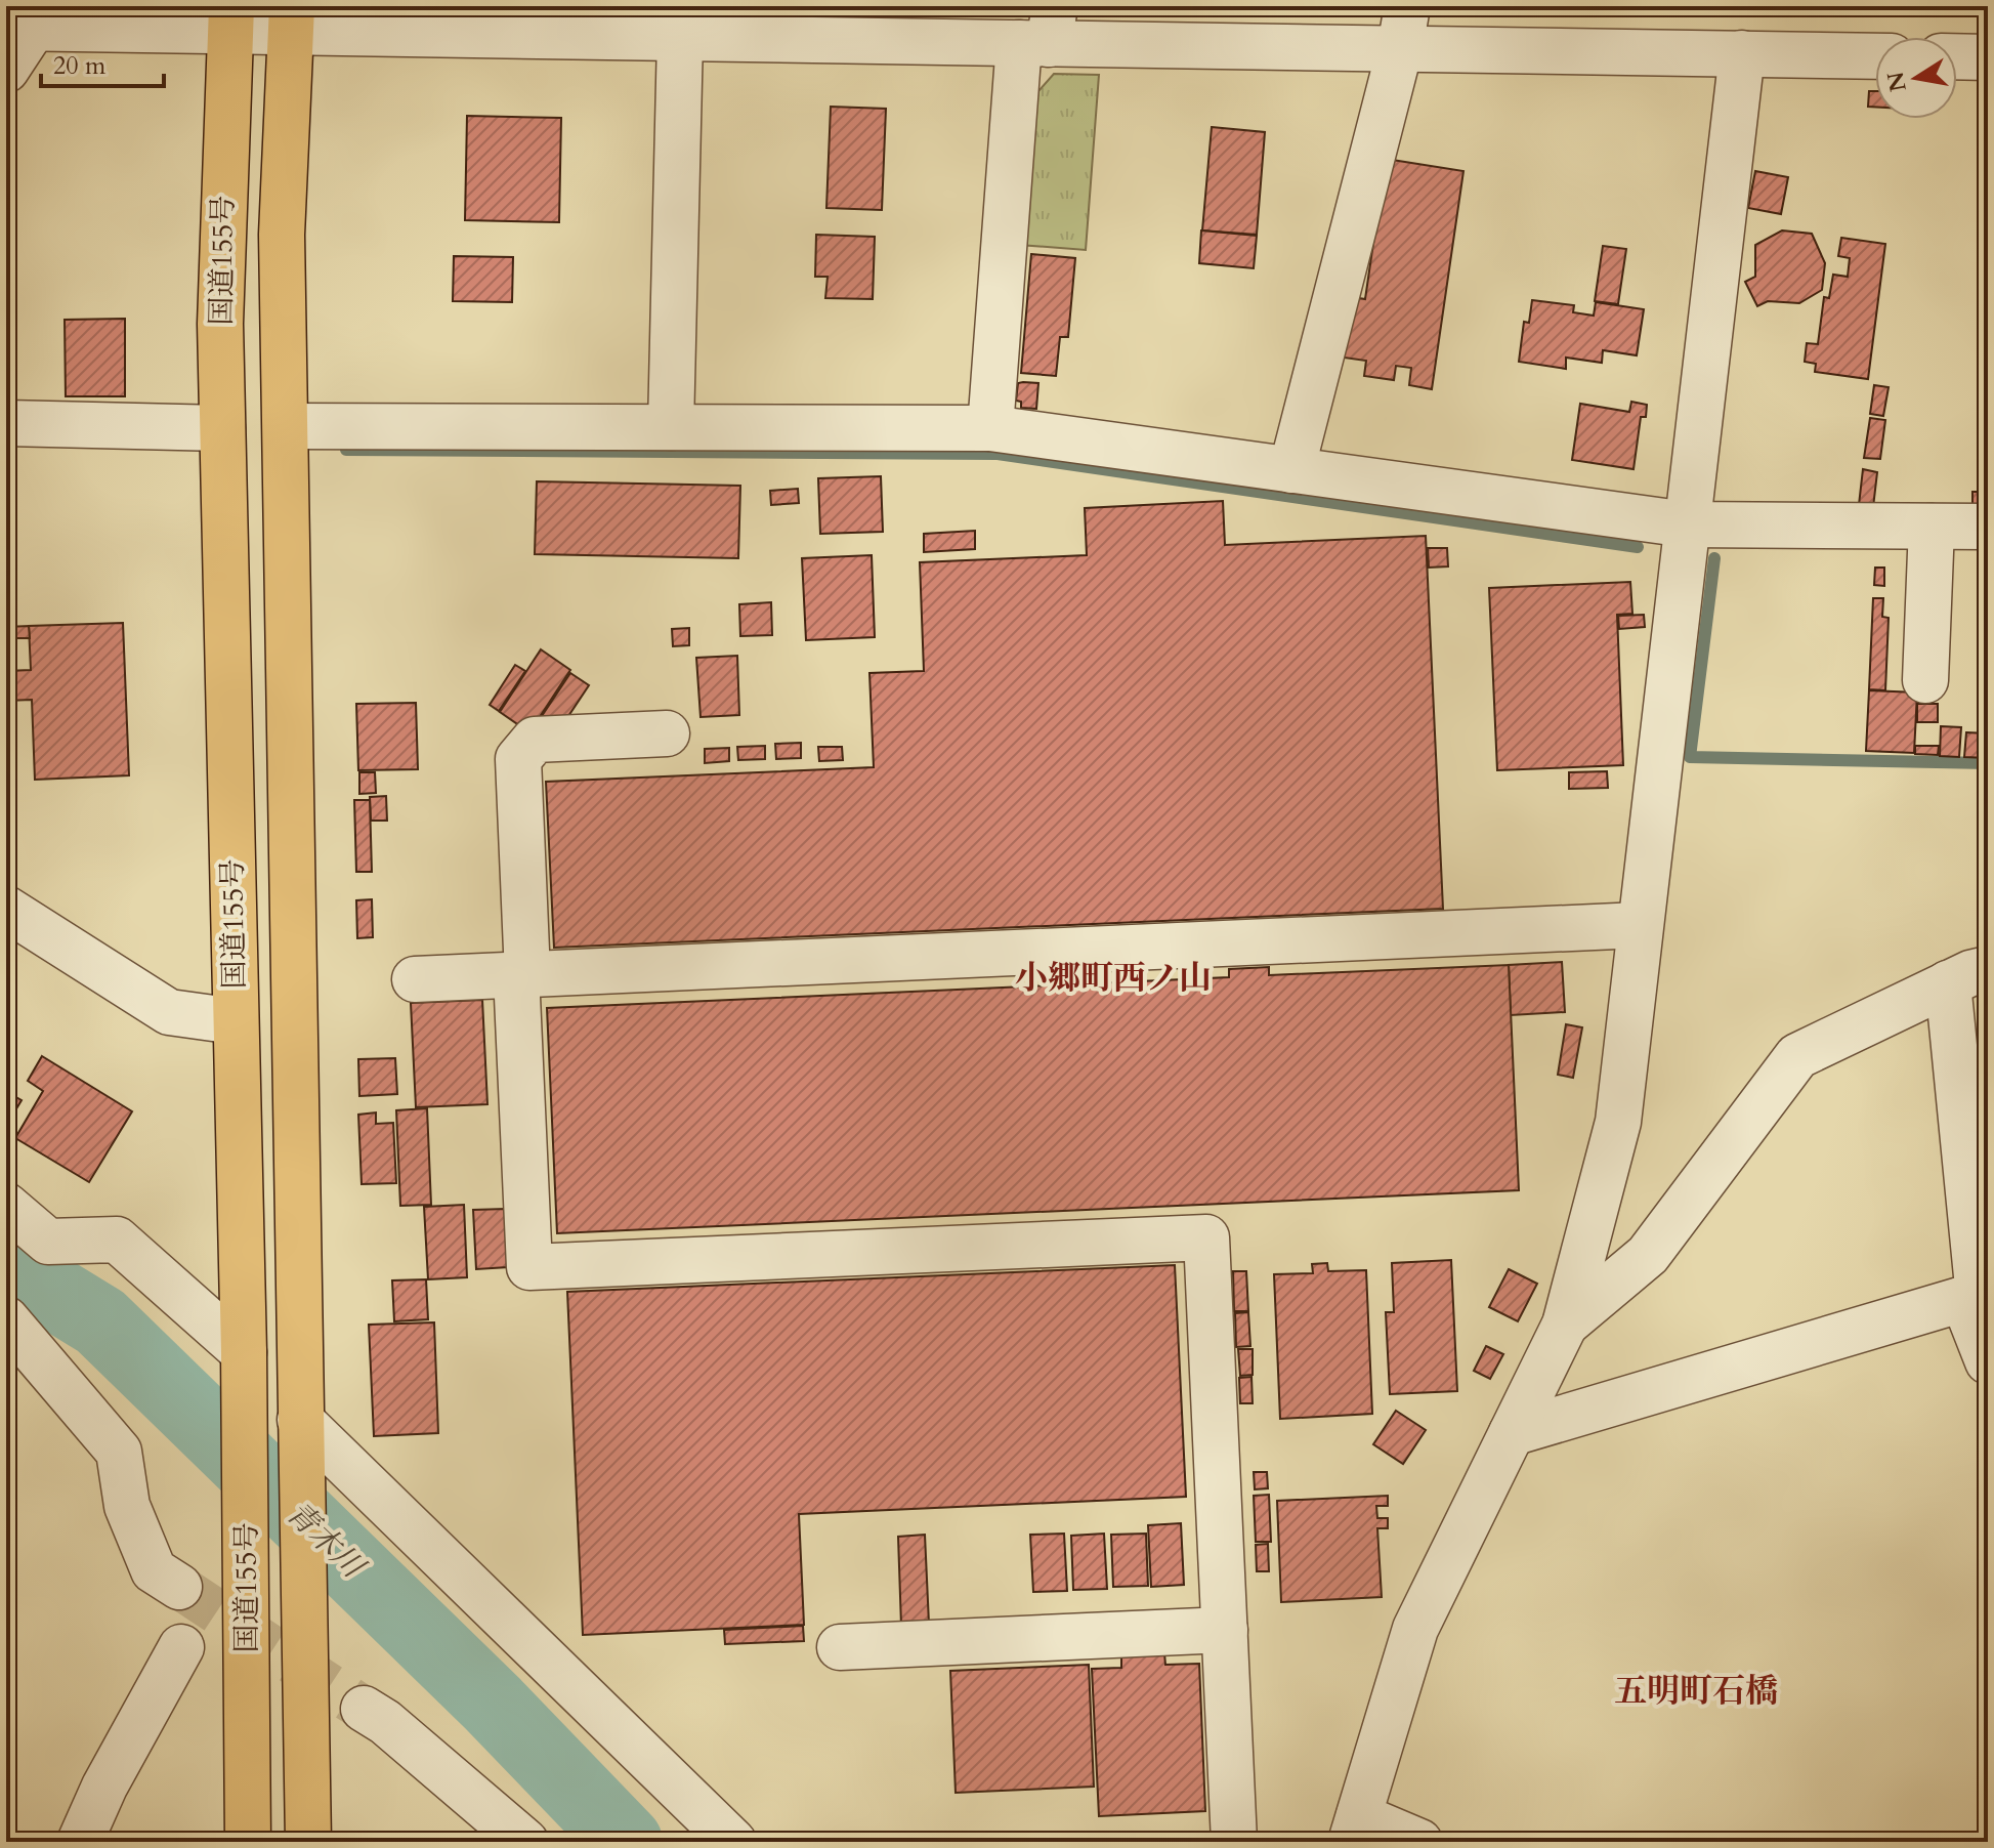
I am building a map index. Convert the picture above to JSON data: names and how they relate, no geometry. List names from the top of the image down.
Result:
{
  "streets": {
    "highway": ["国道155号"]
  },
  "districts": ["小郷町西ノ山", "五明町石橋"],
  "water": ["青木川"],
  "scale_bar": "20 m",
  "north": "left"
}
